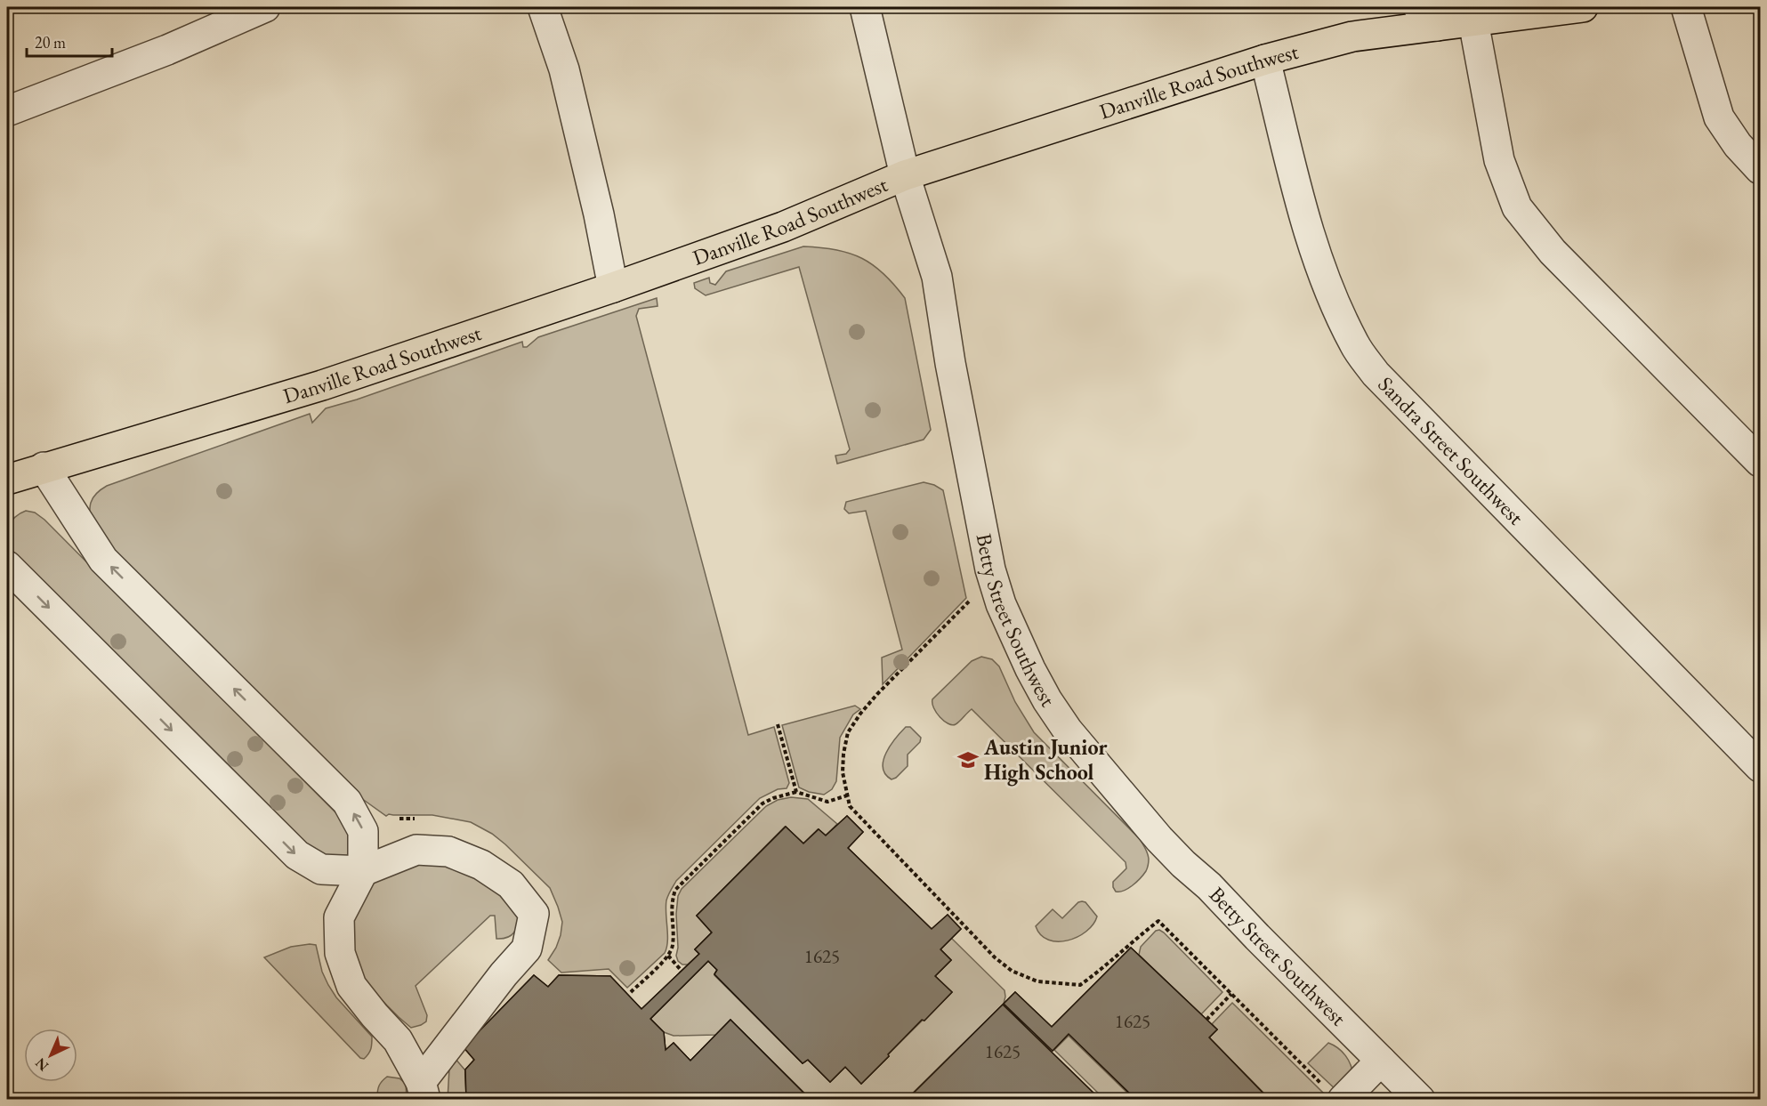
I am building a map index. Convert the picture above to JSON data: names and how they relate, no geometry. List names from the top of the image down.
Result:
{
  "streets": {
    "main road": ["Danville Road Southwest"],
    "street": ["Sandra Street Southwest", "Betty Street Southwest"]
  },
  "crossings": [
    ["Danville Road Southwest", "Sandra Street Southwest"],
    ["Danville Road Southwest", "Betty Street Southwest"]
  ],
  "places": {
    "school or university": ["Austin Junior High School"]
  },
  "house_numbers": ["1625", "1625", "1625"],
  "scale_bar": "20 m",
  "north": "bottom left"
}
